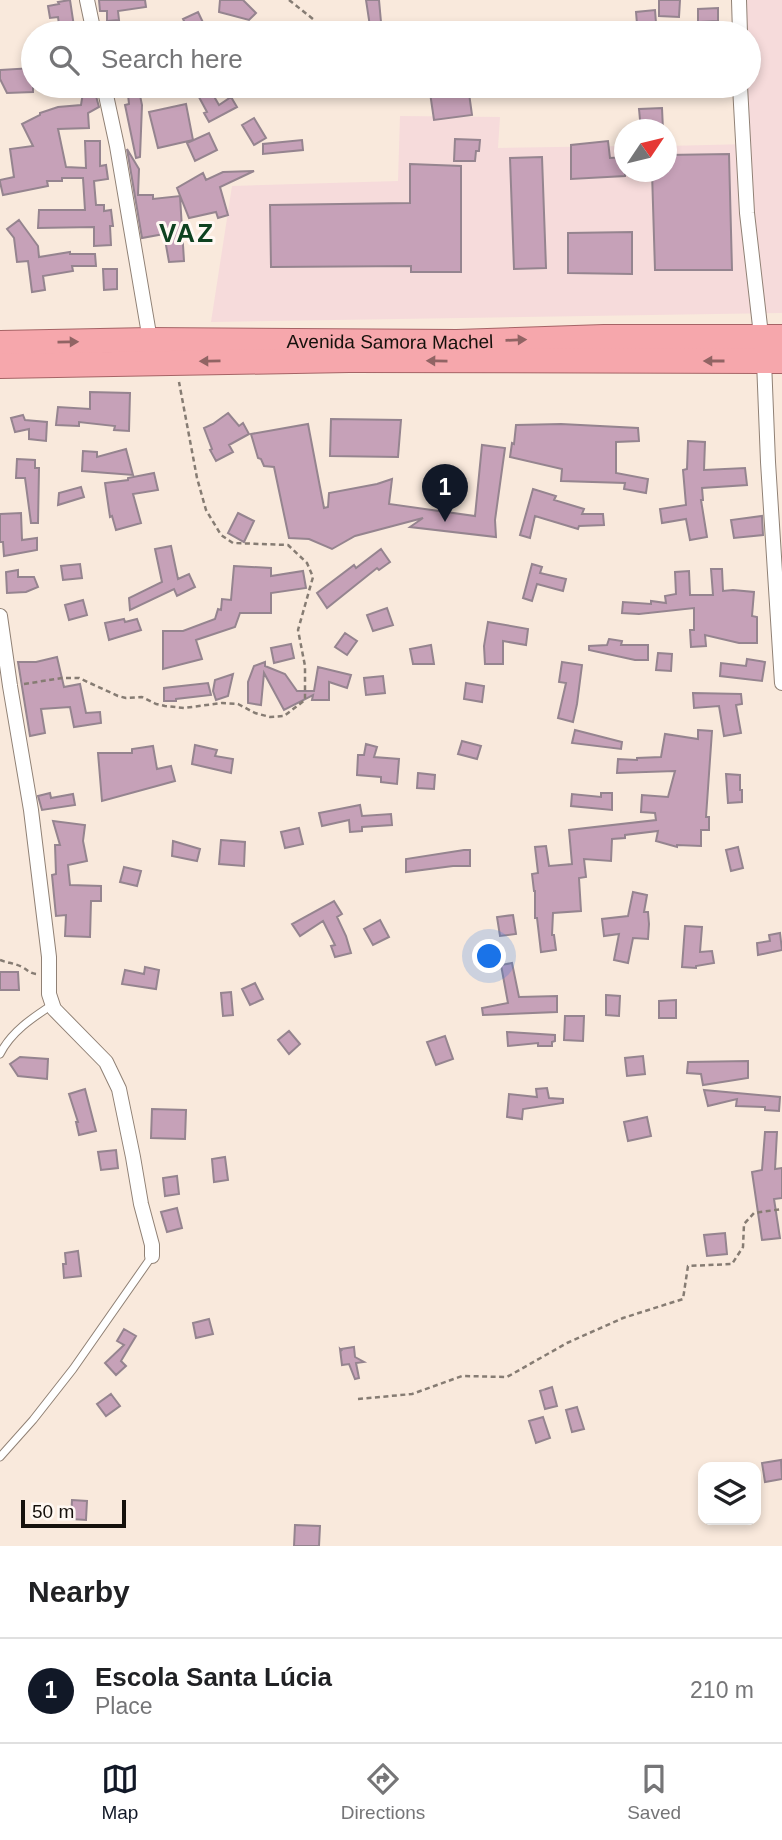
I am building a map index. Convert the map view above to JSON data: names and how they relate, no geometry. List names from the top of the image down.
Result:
{
  "streets": {
    "highway": ["Avenida Samora Machel"]
  },
  "districts": ["VAZ"],
  "scale_bar": "50 m",
  "north": "top right",
  "page": {
    "search": "Search here",
    "pins": "1",
    "scale": "50 m",
    "heading": "Nearby",
    "list": [
      {
        "mark": "1",
        "name": "Escola Santa Lúcia",
        "note": "Place",
        "value": "210 m"
      }
    ],
    "nav": ["Map", "Directions", "Saved"]
  }
}
